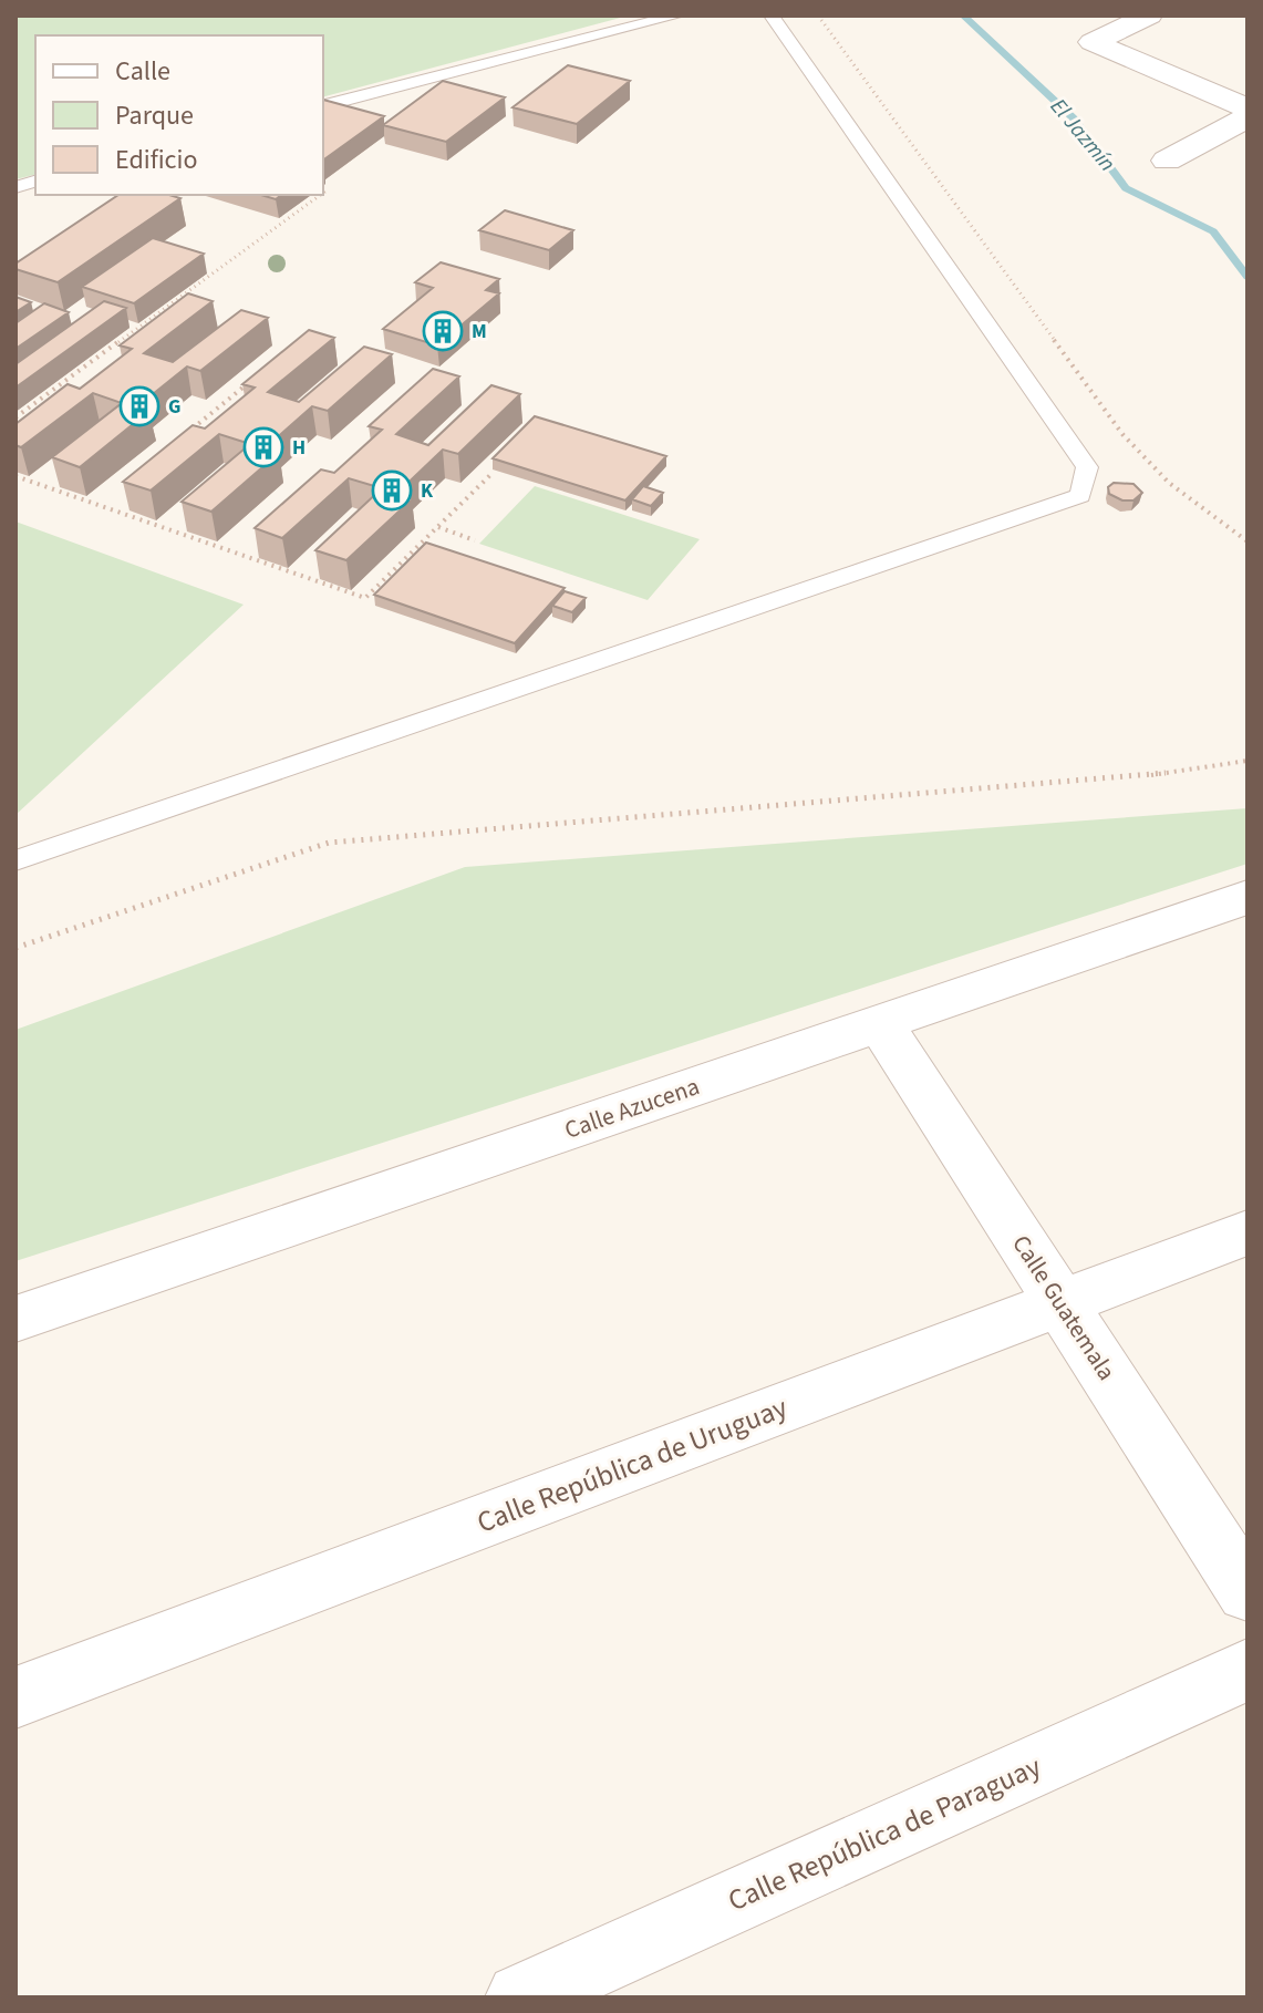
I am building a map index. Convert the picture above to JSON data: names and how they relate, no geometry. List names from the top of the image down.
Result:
{
  "streets": {
    "street": [
      "Calle Azucena",
      "Calle Guatemala",
      "Calle República de Uruguay",
      "Calle República de Paraguay"
    ]
  },
  "crossings": [
    ["Calle Azucena", "Calle Guatemala"],
    ["Calle Guatemala", "Calle República de Uruguay"]
  ],
  "water": ["El Jazmín"],
  "places": {
    "building": [
      "M",
      "G",
      "H",
      "K"
    ]
  },
  "legend": ["Calle", "Parque", "Edificio"]
}
